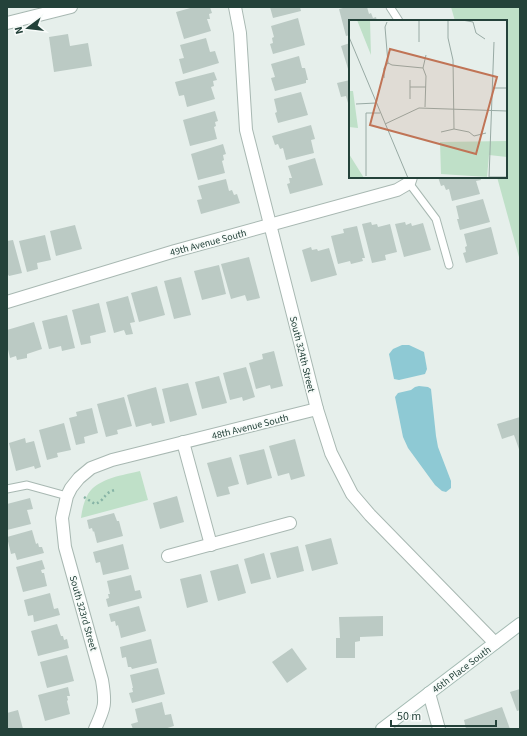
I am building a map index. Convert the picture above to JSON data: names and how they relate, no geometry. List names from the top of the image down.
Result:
{
  "streets": {
    "street": [
      "49th Avenue South",
      "South 324th Street",
      "48th Avenue South",
      "South 323rd Street",
      "46th Place South"
    ]
  },
  "crossings": [
    ["49th Avenue South", "South 324th Street"],
    ["South 324th Street", "48th Avenue South"],
    ["South 324th Street", "46th Place South"],
    ["48th Avenue South", "South 323rd Street"]
  ],
  "scale_bar": "50 m",
  "north": "left"
}
